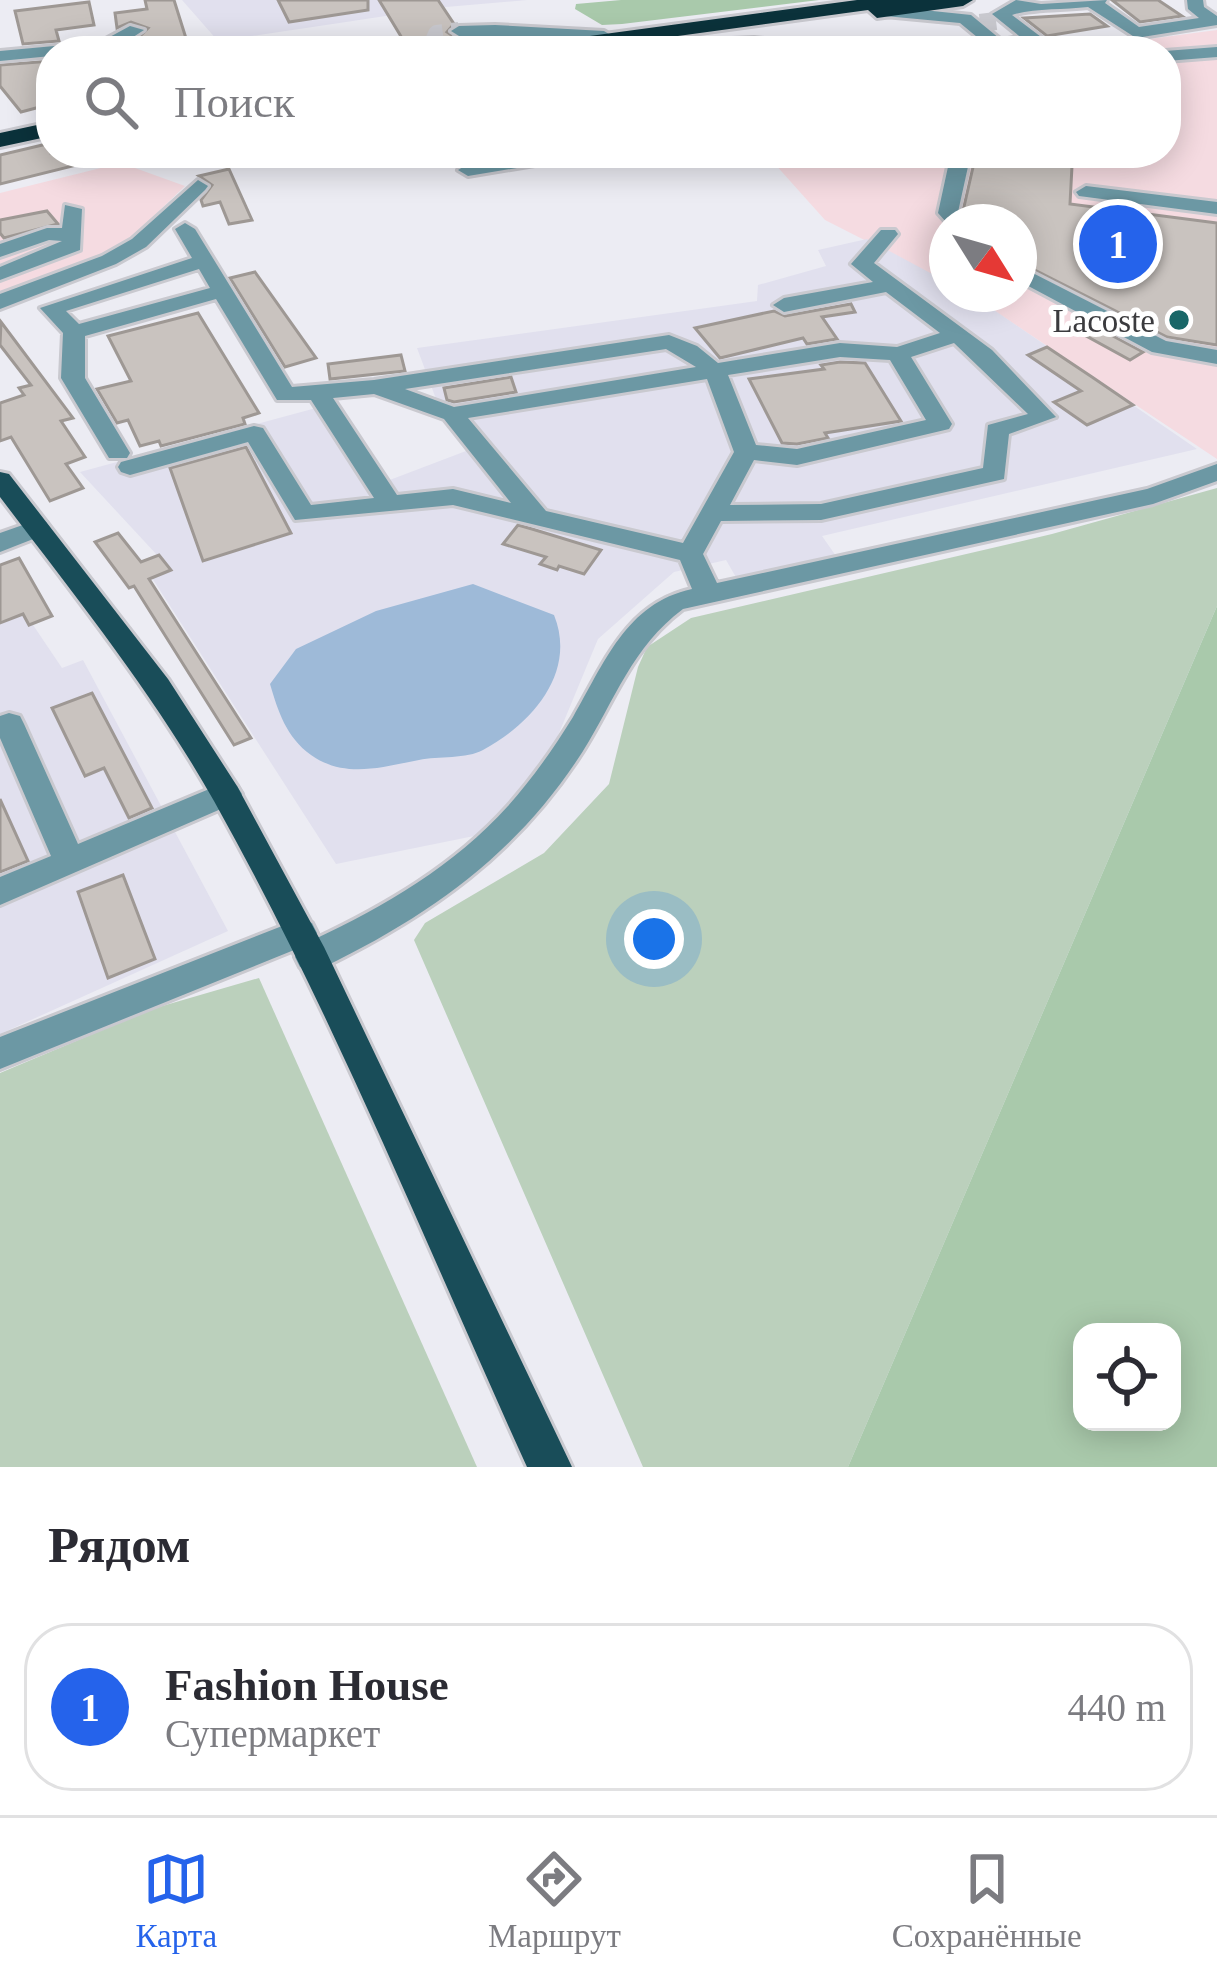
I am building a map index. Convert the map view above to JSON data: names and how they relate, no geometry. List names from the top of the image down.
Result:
{
  "places": ["Lacoste"],
  "north": "bottom right",
  "page": {
    "search": "Поиск",
    "pins": "1",
    "heading": "Рядом",
    "list": [
      {
        "mark": "1",
        "name": "Fashion House",
        "note": "Супермаркет",
        "value": "440 m"
      }
    ],
    "nav": ["Карта", "Маршрут", "Сохранённые"]
  }
}
